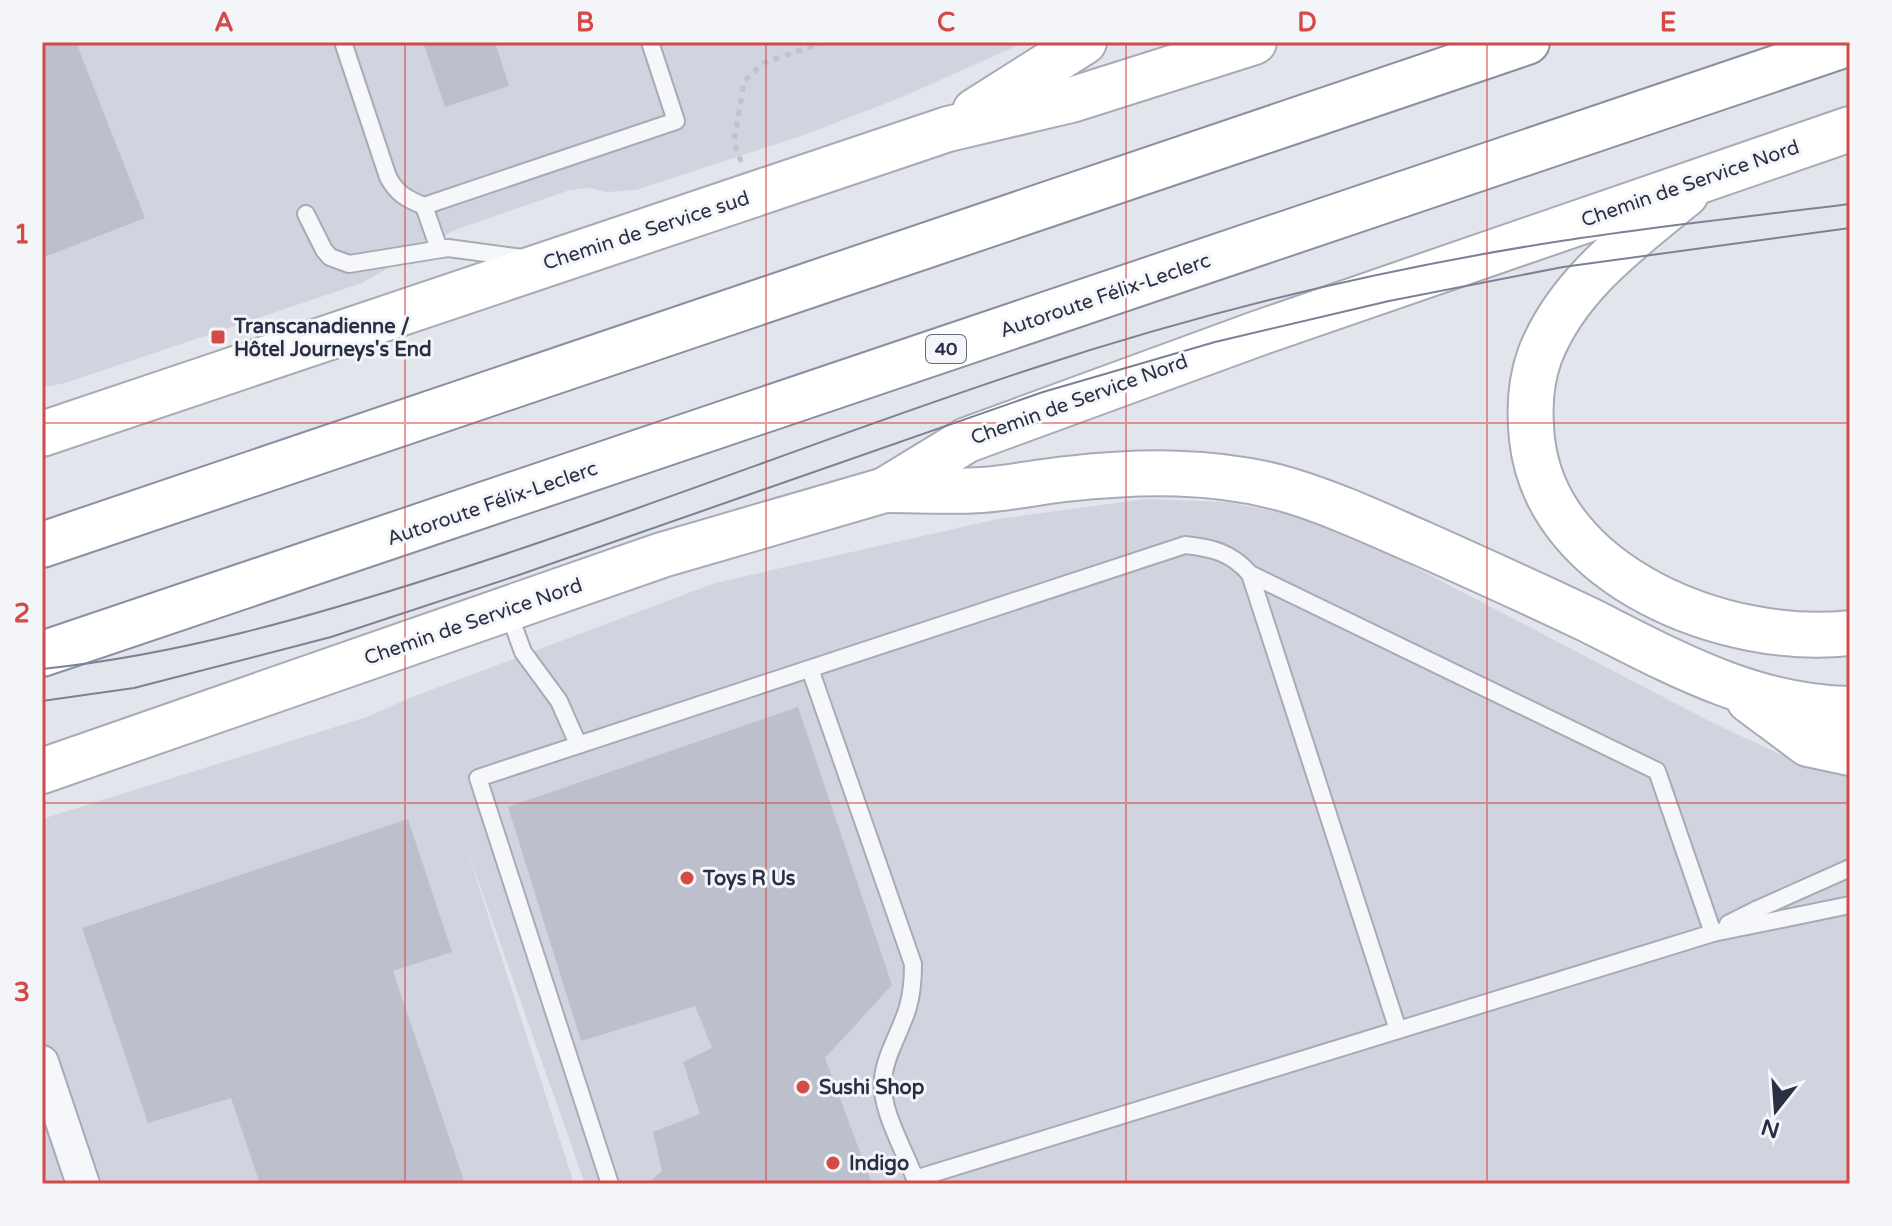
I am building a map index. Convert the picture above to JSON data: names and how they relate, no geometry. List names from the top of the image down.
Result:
{
  "streets": {
    "main road": [
      "Chemin de Service Nord",
      "Chemin de Service sud",
      "Autoroute Félix-Leclerc",
      "40"
    ]
  },
  "places": {
    "transit": ["Transcanadienne / Hôtel Journeys's End"],
    "other": ["Toys R Us", "Sushi Shop", "Indigo"]
  },
  "north": "bottom",
  "grid": {
    "columns": [
      "A",
      "B",
      "C",
      "D",
      "E"
    ],
    "rows": ["1", "2", "3"]
  }
}
